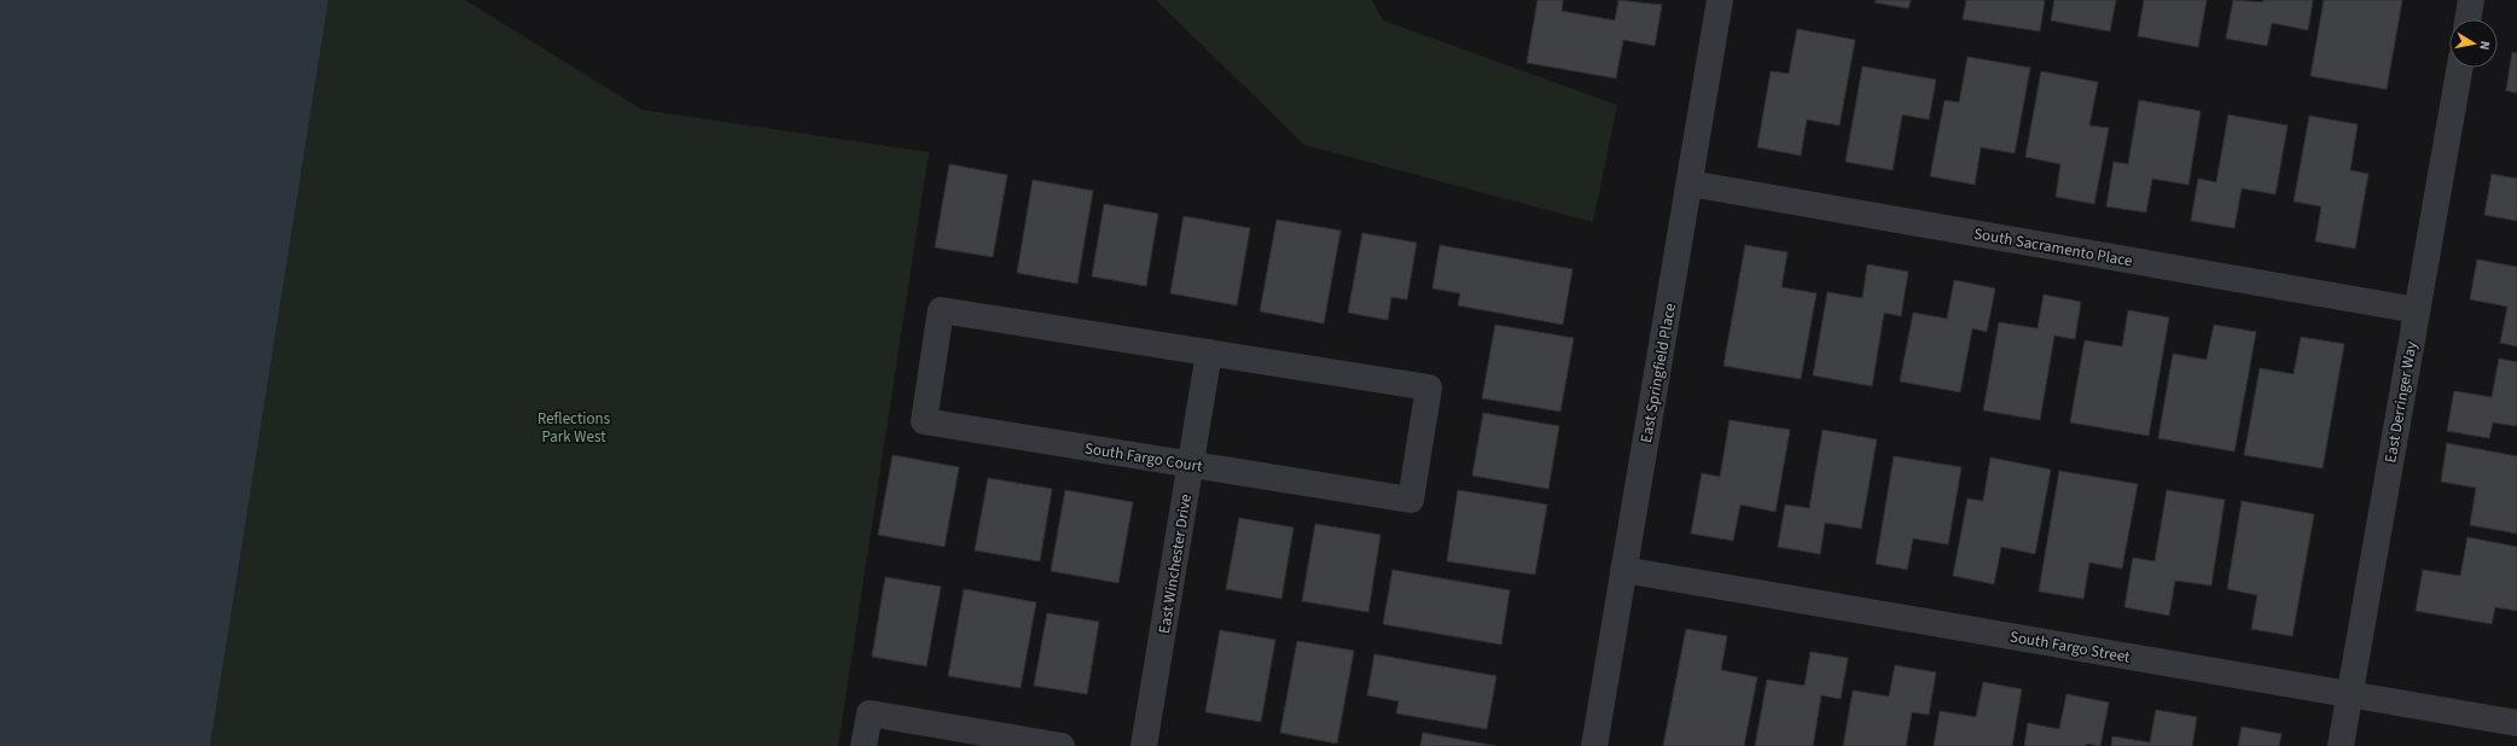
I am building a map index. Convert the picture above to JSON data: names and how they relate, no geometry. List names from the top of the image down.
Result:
{
  "streets": {
    "street": [
      "South Sacramento Place",
      "East Springfield Place",
      "East Derringer Way",
      "South Fargo Court",
      "East Winchester Drive",
      "South Fargo Street"
    ]
  },
  "crossings": [
    ["South Sacramento Place", "East Springfield Place"],
    ["South Sacramento Place", "East Derringer Way"],
    ["East Springfield Place", "South Fargo Street"],
    ["East Derringer Way", "South Fargo Street"],
    ["South Fargo Court", "East Winchester Drive"]
  ],
  "parks": ["Reflections Park West"],
  "north": "right"
}
